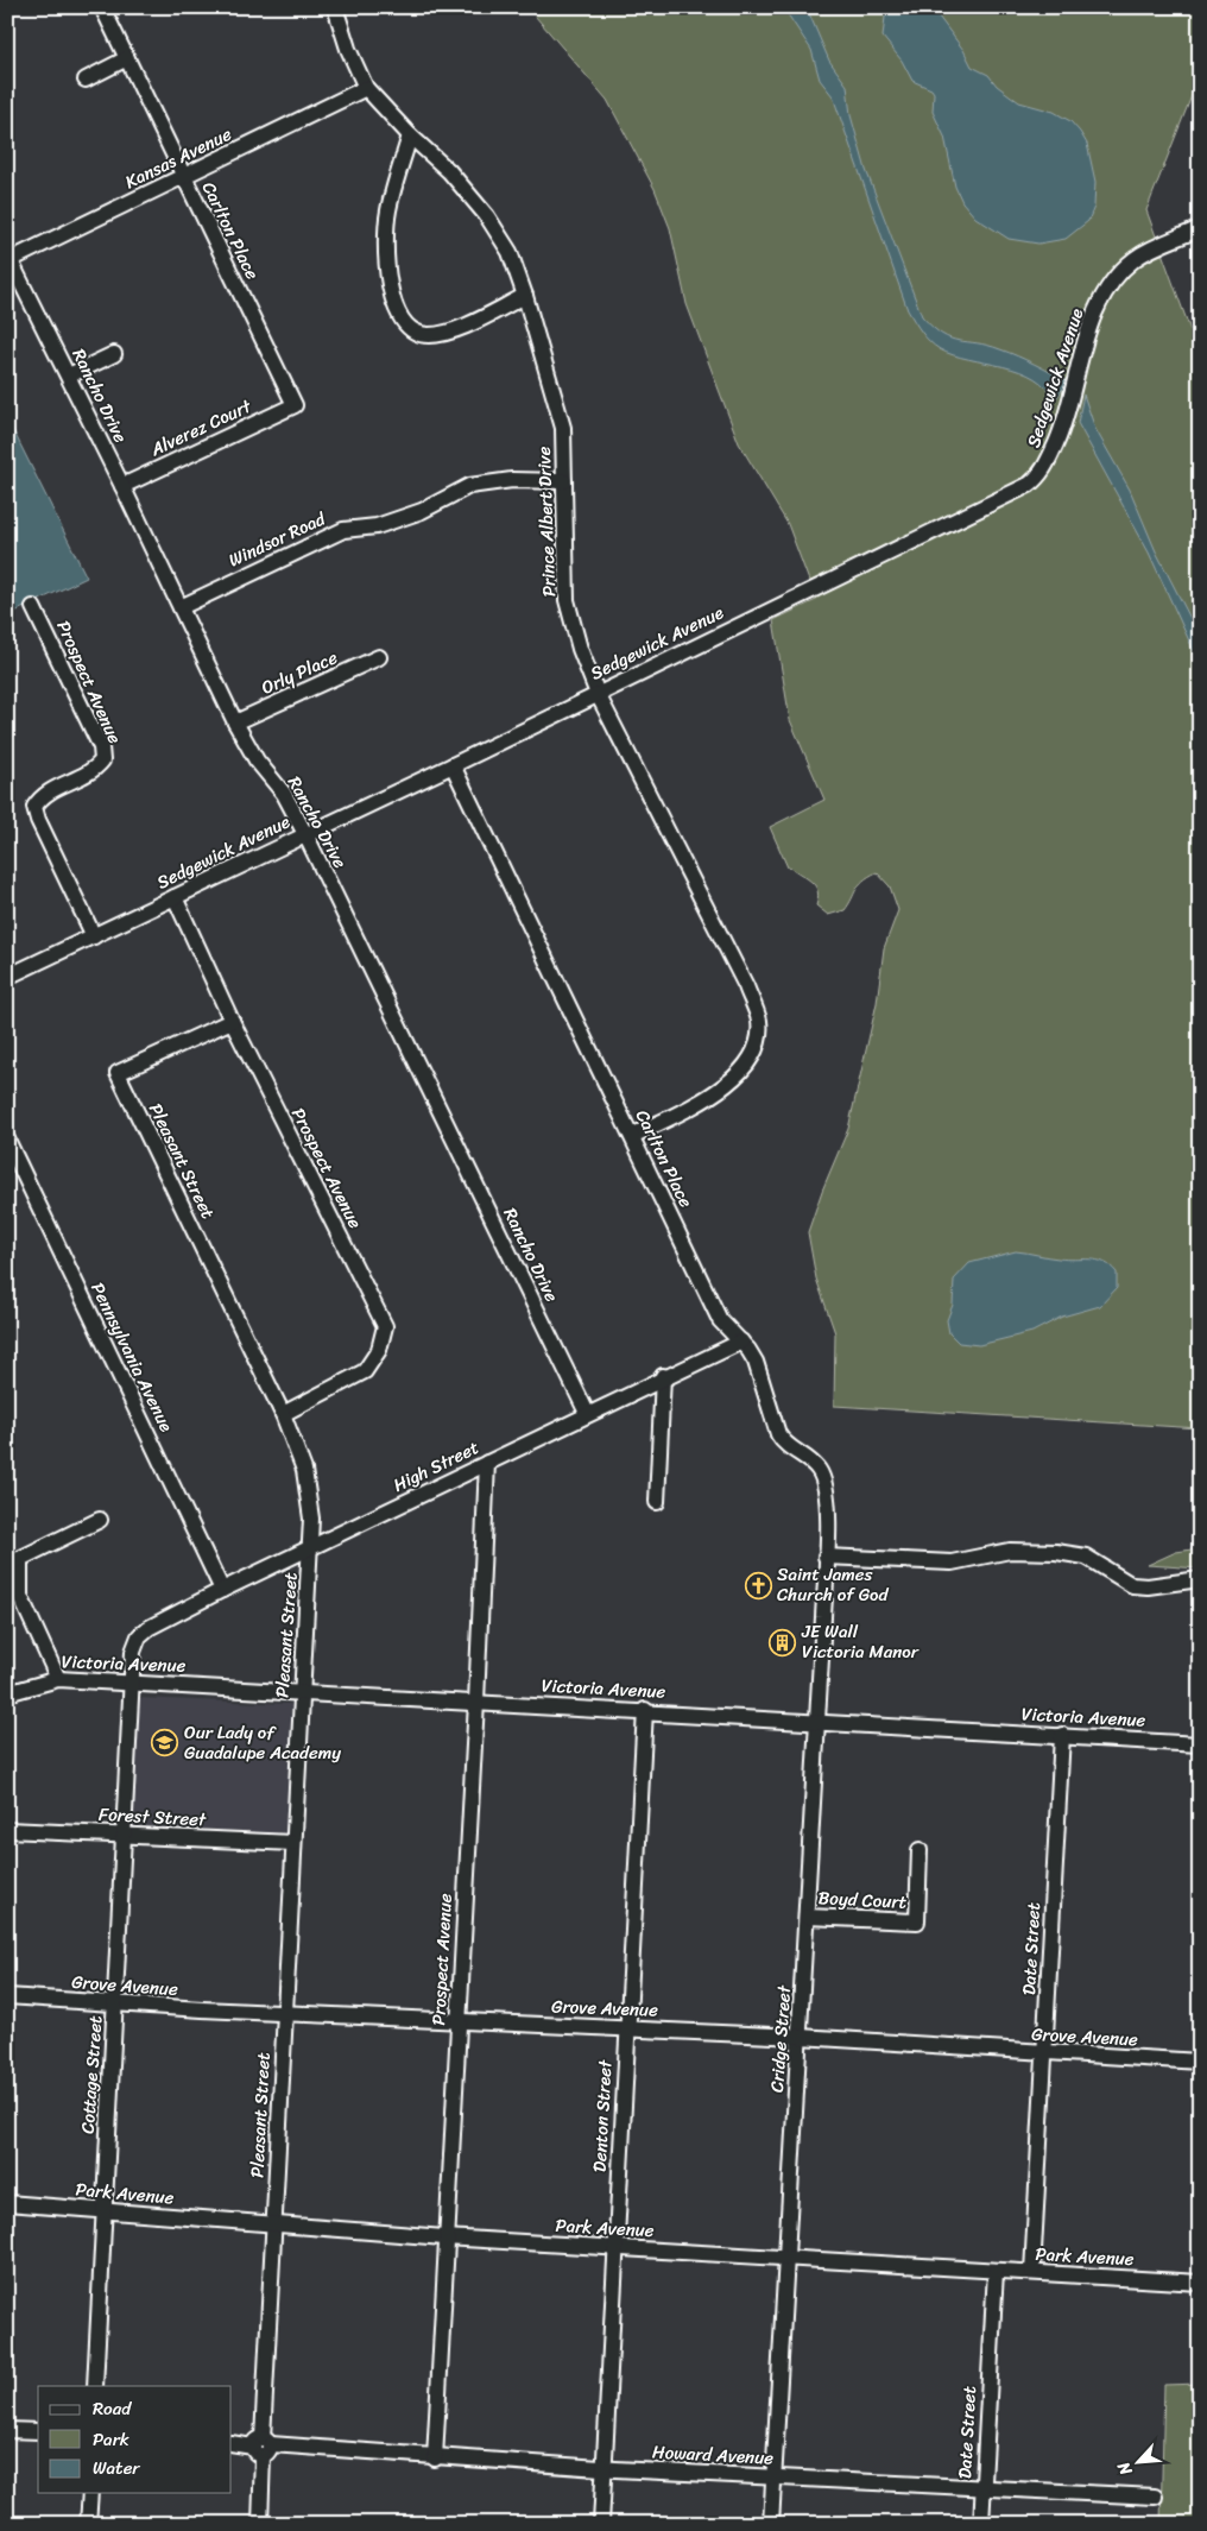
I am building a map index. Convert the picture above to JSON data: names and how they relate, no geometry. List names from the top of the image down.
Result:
{
  "streets": {
    "street": [
      "Kansas Avenue",
      "Carlton Place",
      "Sedgewick Avenue",
      "Rancho Drive",
      "Alverez Court",
      "Prince Albert Drive",
      "Windsor Road",
      "Orly Place",
      "Prospect Avenue",
      "Pleasant Street",
      "Pennsylvania Avenue",
      "High Street",
      "Victoria Avenue",
      "Forest Street",
      "Boyd Court",
      "Date Street",
      "Grove Avenue",
      "Cridge Street",
      "Cottage Street",
      "Denton Street",
      "Park Avenue",
      "Howard Avenue"
    ]
  },
  "crossings": [
    ["Kansas Avenue", "Carlton Place"],
    ["Kansas Avenue", "Rancho Drive"],
    ["Kansas Avenue", "Prince Albert Drive"],
    ["Carlton Place", "Sedgewick Avenue"],
    ["Carlton Place", "Alverez Court"],
    ["Carlton Place", "Prince Albert Drive"],
    ["Carlton Place", "High Street"],
    ["Carlton Place", "Cridge Street"],
    ["Sedgewick Avenue", "Rancho Drive"],
    ["Sedgewick Avenue", "Prince Albert Drive"],
    ["Sedgewick Avenue", "Prospect Avenue"],
    ["Rancho Drive", "Alverez Court"],
    ["Rancho Drive", "Windsor Road"],
    ["Rancho Drive", "Orly Place"],
    ["Rancho Drive", "High Street"],
    ["Prince Albert Drive", "Windsor Road"],
    ["Prospect Avenue", "Pleasant Street"],
    ["Prospect Avenue", "High Street"],
    ["Prospect Avenue", "Victoria Avenue"],
    ["Prospect Avenue", "Grove Avenue"],
    ["Prospect Avenue", "Park Avenue"],
    ["Prospect Avenue", "Howard Avenue"],
    ["Pleasant Street", "High Street"],
    ["Pleasant Street", "Victoria Avenue"],
    ["Pleasant Street", "Forest Street"],
    ["Pleasant Street", "Grove Avenue"],
    ["Pleasant Street", "Park Avenue"],
    ["Pleasant Street", "Howard Avenue"],
    ["Pennsylvania Avenue", "High Street"],
    ["High Street", "Cottage Street"],
    ["Victoria Avenue", "Date Street"],
    ["Victoria Avenue", "Cridge Street"],
    ["Victoria Avenue", "Cottage Street"],
    ["Victoria Avenue", "Denton Street"],
    ["Forest Street", "Cottage Street"],
    ["Boyd Court", "Cridge Street"],
    ["Date Street", "Grove Avenue"],
    ["Date Street", "Park Avenue"],
    ["Date Street", "Howard Avenue"],
    ["Grove Avenue", "Cridge Street"],
    ["Grove Avenue", "Cottage Street"],
    ["Grove Avenue", "Denton Street"],
    ["Cridge Street", "Park Avenue"],
    ["Cridge Street", "Howard Avenue"],
    ["Cottage Street", "Park Avenue"],
    ["Denton Street", "Park Avenue"],
    ["Denton Street", "Howard Avenue"]
  ],
  "places": {
    "church": ["Saint James Church of God"],
    "building": ["JE Wall Victoria Manor"],
    "school or university": ["Our Lady of Guadalupe Academy"]
  },
  "legend": ["Road", "Park", "Water"],
  "north": "bottom left"
}
